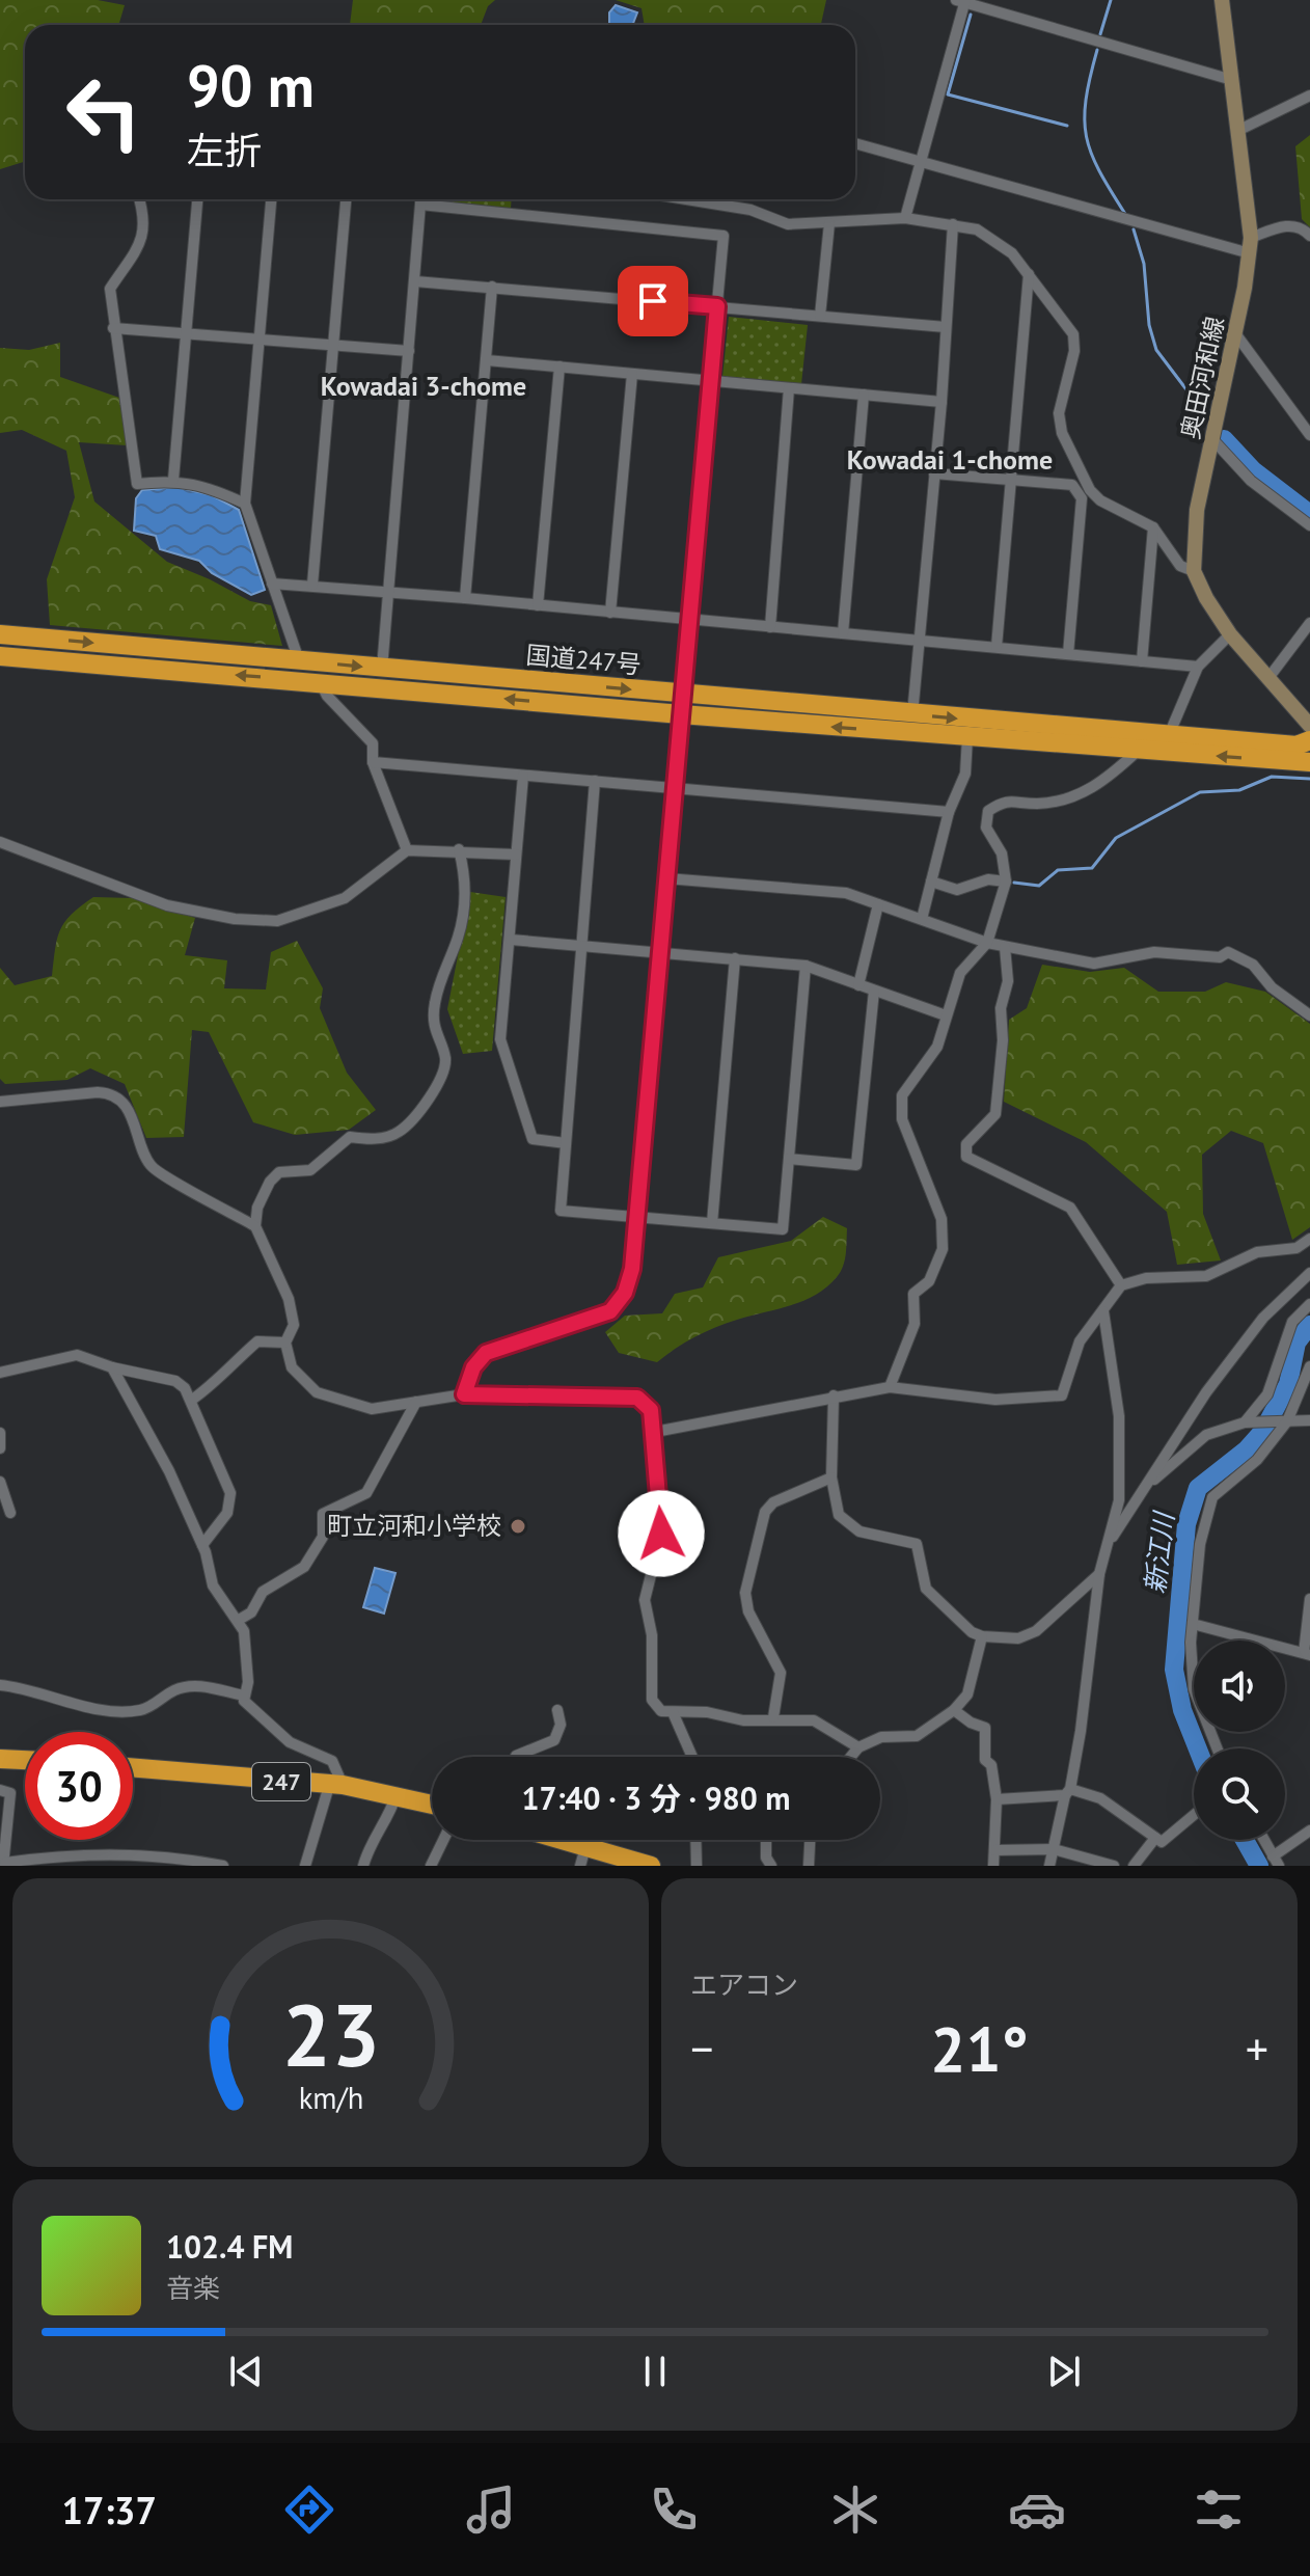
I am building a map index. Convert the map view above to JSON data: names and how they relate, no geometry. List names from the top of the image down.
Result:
{
  "streets": {
    "highway": ["国道247号", "247"],
    "street": ["奥田河和線"]
  },
  "districts": ["Kowadai 3-chome", "Kowadai 1-chome"],
  "water": ["新江川"],
  "places": ["町立河和小学校"],
  "page": {
    "turn": ["90 m", "左折"],
    "limit": "30",
    "trip": "17:40 · 3 分 · 980 m",
    "tile": "エアコン",
    "heat": ["−", "21°", "+"],
    "song": ["102.4 FM", "音楽"],
    "tabs": "17:37",
    "gauge": ["23", "km/h"]
  }
}
